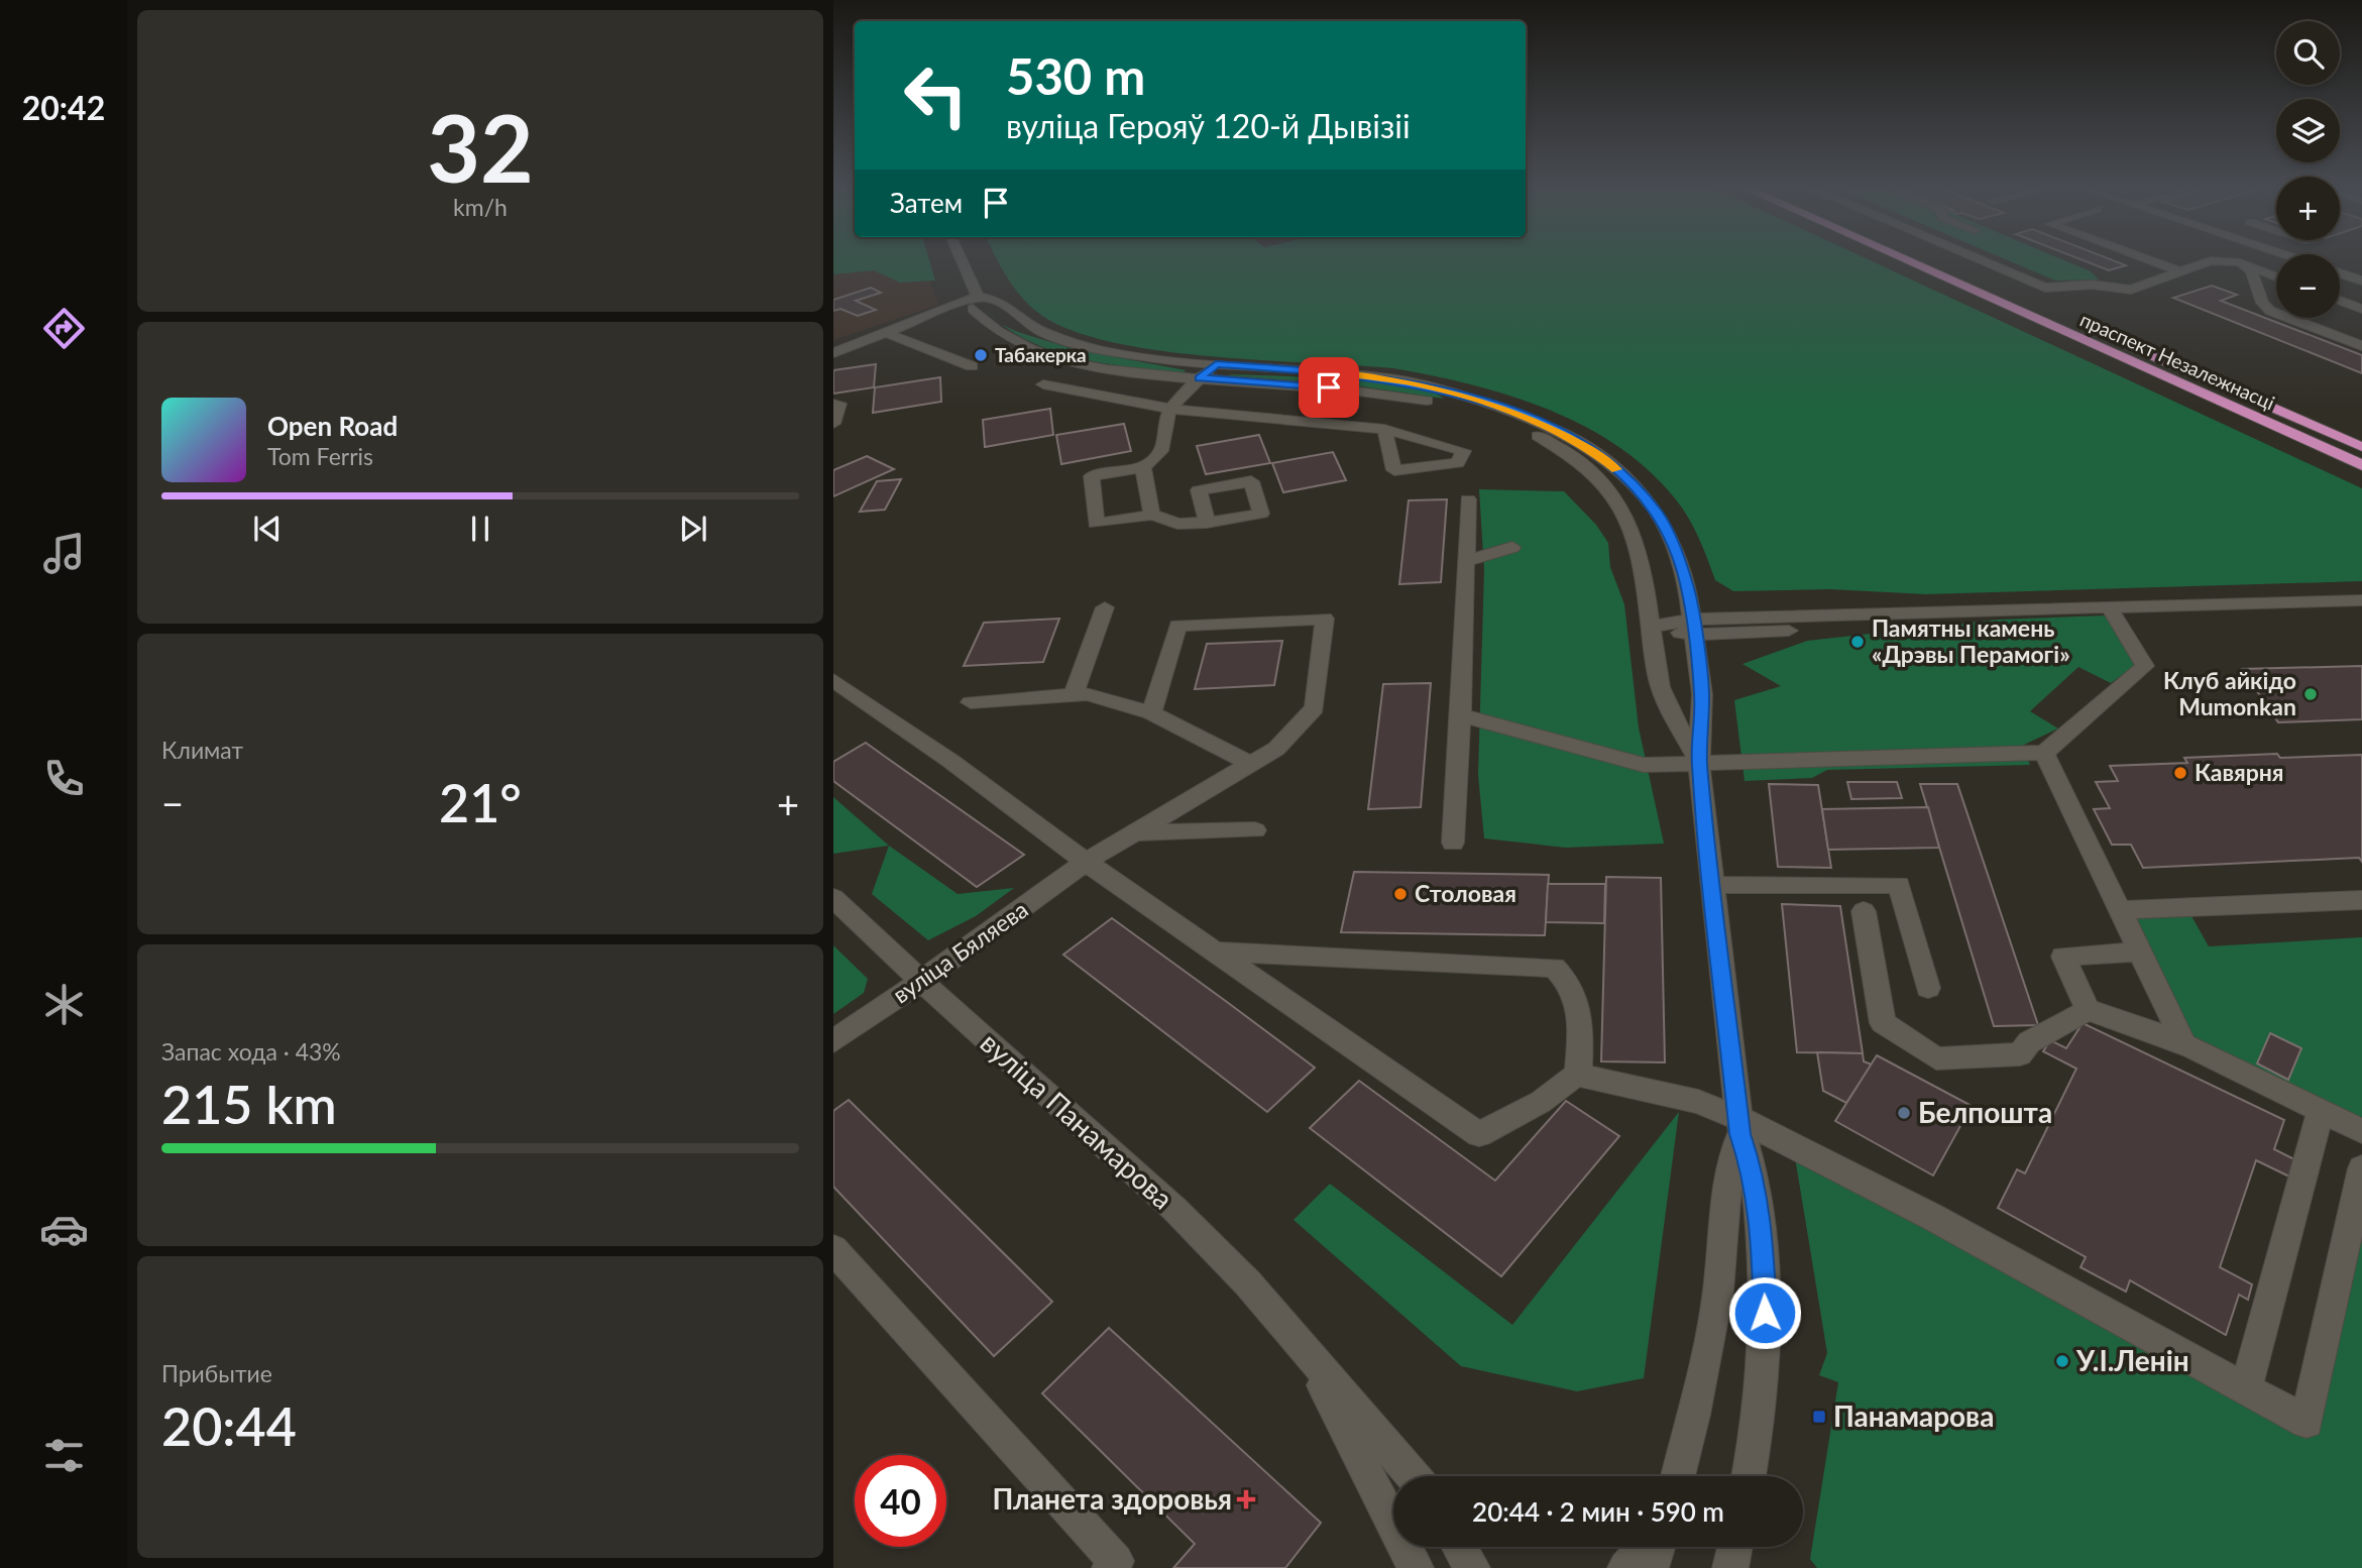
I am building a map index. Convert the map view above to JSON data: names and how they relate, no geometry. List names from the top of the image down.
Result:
{
  "streets": {
    "highway": ["праспект Незалежнасці"],
    "street": ["вуліца Бяляева", "вуліца Панамарова"]
  },
  "crossings": [
    ["вуліца Бяляева", "вуліца Панамарова"]
  ],
  "places": {
    "other": [
      "Табакерка",
      "Памятны камень «Дрэвы Перамогі»",
      "Клуб айкідо Mumonkan",
      "Кавярня",
      "Столовая",
      "Белпошта",
      "У.І.Ленін"
    ],
    "transit": ["Панамарова"],
    "health": ["Планета здоровья"]
  },
  "page": {
    "tabs": "20:42",
    "tile": [
      ["32", "km/h"],
      "Климат",
      ["Запас хода · 43%", "215 km"],
      ["Прибытие", "20:44"]
    ],
    "map_buttons": ["+", "−"],
    "turn": ["530 m", "вуліца Герояў 120-й Дывізіі"],
    "then": "Затем",
    "song": ["Open Road", "Tom Ferris"],
    "heat": ["−", "21°", "+"],
    "limit": "40",
    "trip": "20:44 · 2 мин · 590 m"
  }
}
